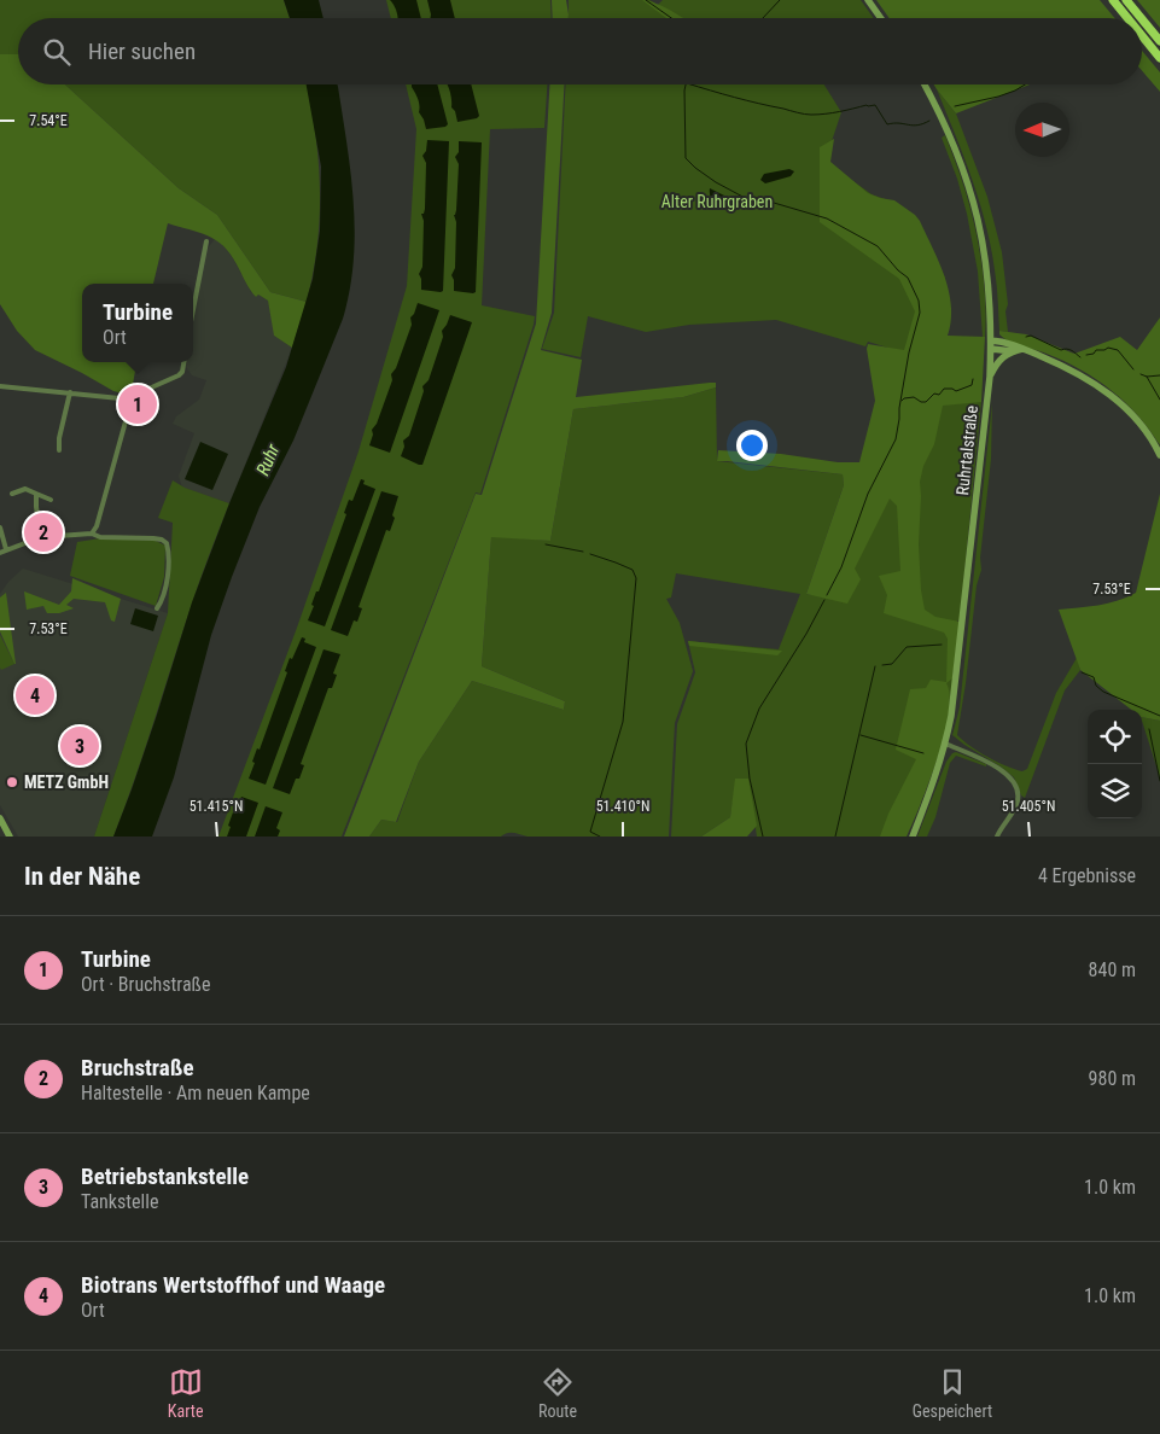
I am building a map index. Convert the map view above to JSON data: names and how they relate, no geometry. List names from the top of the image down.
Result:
{
  "streets": {
    "main road": ["Ruhrtalstraße"]
  },
  "water": ["Ruhr"],
  "parks": ["Alter Ruhrgraben"],
  "places": ["METZ GmbH"],
  "north": "left",
  "page": {
    "search": "Hier suchen",
    "popup": ["Turbine", "Ort"],
    "pins": [
      "1",
      "2",
      "4",
      "3"
    ],
    "heading": ["In der Nähe", "4 Ergebnisse"],
    "list": [
      {
        "mark": "1",
        "name": "Turbine",
        "note": "Ort · Bruchstraße",
        "value": "840 m"
      },
      {
        "mark": "2",
        "name": "Bruchstraße",
        "note": "Haltestelle · Am neuen Kampe",
        "value": "980 m"
      },
      {
        "mark": "3",
        "name": "Betriebstankstelle",
        "note": "Tankstelle",
        "value": "1.0 km"
      },
      {
        "mark": "4",
        "name": "Biotrans Wertstoffhof und Waage",
        "note": "Ort",
        "value": "1.0 km"
      }
    ],
    "nav": ["Karte", "Route", "Gespeichert"]
  },
  "coordinates": [
    "7.54°E",
    "7.53°E",
    "51.415°N",
    "51.410°N",
    "51.405°N"
  ]
}
